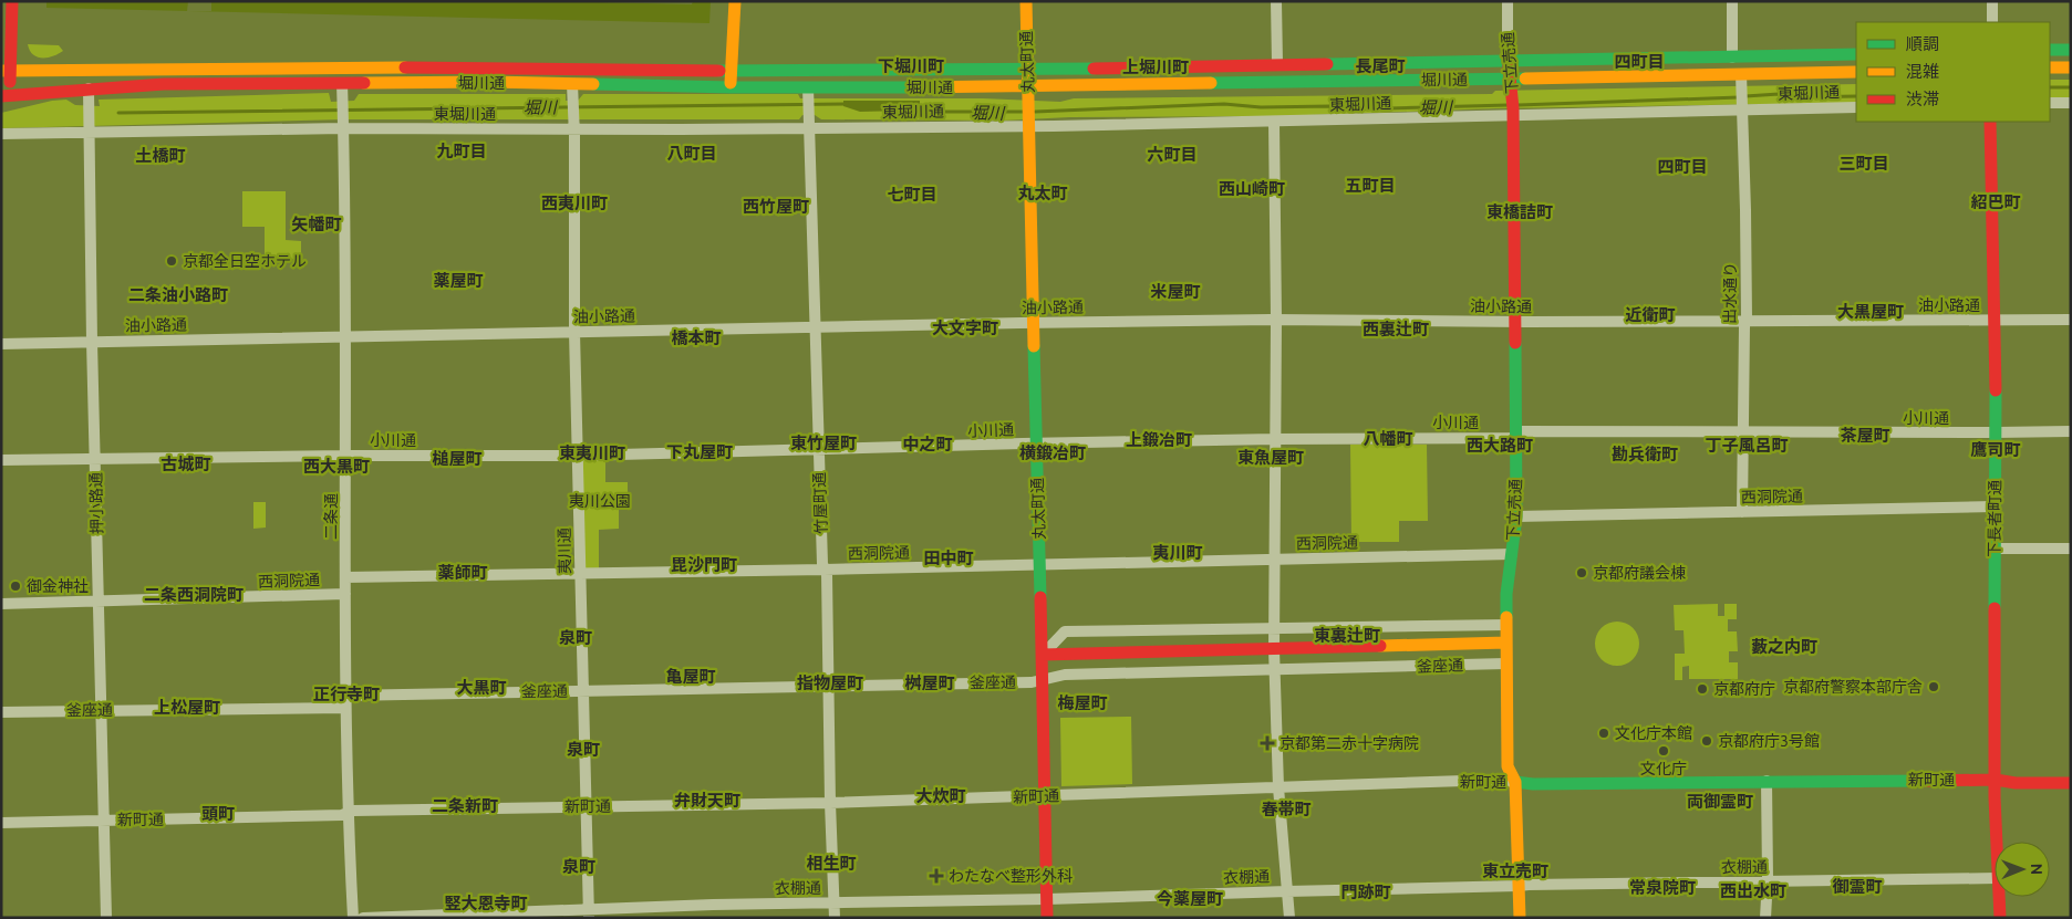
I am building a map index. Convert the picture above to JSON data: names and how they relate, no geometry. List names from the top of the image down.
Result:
{
  "streets": {
    "main road": [
      "丸太町通",
      "下立売通",
      "堀川通",
      "下長者町通",
      "釜座通",
      "新町通"
    ],
    "street": [
      "東堀川通",
      "出水通り",
      "油小路通",
      "小川通",
      "西洞院通",
      "押小路通",
      "竹屋町通",
      "二条通",
      "夷川通",
      "衣棚通"
    ]
  },
  "crossings": [
    ["丸太町通", "堀川通"],
    ["丸太町通", "東堀川通"],
    ["丸太町通", "油小路通"],
    ["丸太町通", "小川通"],
    ["丸太町通", "西洞院通"],
    ["丸太町通", "釜座通"],
    ["丸太町通", "新町通"],
    ["丸太町通", "衣棚通"],
    ["下立売通", "堀川通"],
    ["下立売通", "東堀川通"],
    ["下立売通", "油小路通"],
    ["下立売通", "小川通"],
    ["下立売通", "西洞院通"],
    ["下立売通", "釜座通"],
    ["下立売通", "新町通"],
    ["下立売通", "衣棚通"],
    ["堀川通", "出水通り"],
    ["堀川通", "押小路通"],
    ["堀川通", "竹屋町通"],
    ["堀川通", "二条通"],
    ["堀川通", "夷川通"],
    ["東堀川通", "出水通り"],
    ["東堀川通", "押小路通"],
    ["東堀川通", "竹屋町通"],
    ["東堀川通", "二条通"],
    ["東堀川通", "夷川通"],
    ["出水通り", "油小路通"],
    ["出水通り", "小川通"],
    ["出水通り", "西洞院通"],
    ["油小路通", "押小路通"],
    ["油小路通", "竹屋町通"],
    ["油小路通", "二条通"],
    ["油小路通", "下長者町通"],
    ["油小路通", "夷川通"],
    ["小川通", "押小路通"],
    ["小川通", "竹屋町通"],
    ["小川通", "二条通"],
    ["小川通", "下長者町通"],
    ["小川通", "夷川通"],
    ["西洞院通", "押小路通"],
    ["西洞院通", "竹屋町通"],
    ["西洞院通", "二条通"],
    ["西洞院通", "下長者町通"],
    ["西洞院通", "夷川通"],
    ["押小路通", "釜座通"],
    ["押小路通", "新町通"],
    ["竹屋町通", "釜座通"],
    ["竹屋町通", "新町通"],
    ["竹屋町通", "衣棚通"],
    ["二条通", "釜座通"],
    ["二条通", "新町通"],
    ["下長者町通", "新町通"],
    ["夷川通", "釜座通"],
    ["夷川通", "新町通"],
    ["夷川通", "衣棚通"]
  ],
  "districts": [
    "四町目",
    "下堀川町",
    "長尾町",
    "上堀川町",
    "九町目",
    "八町目",
    "六町目",
    "土橋町",
    "三町目",
    "四町目",
    "五町目",
    "西山崎町",
    "丸太町",
    "七町目",
    "紹巴町",
    "西夷川町",
    "西竹屋町",
    "東橋詰町",
    "矢幡町",
    "薬屋町",
    "米屋町",
    "二条油小路町",
    "大黒屋町",
    "近衛町",
    "大文字町",
    "西裏辻町",
    "橋本町",
    "茶屋町",
    "八幡町",
    "上鍛冶町",
    "東竹屋町",
    "中之町",
    "西大路町",
    "丁子風呂町",
    "鷹司町",
    "下丸屋町",
    "東夷川町",
    "横鍛冶町",
    "勘兵衛町",
    "東魚屋町",
    "槌屋町",
    "古城町",
    "西大黒町",
    "夷川町",
    "田中町",
    "毘沙門町",
    "薬師町",
    "二条西洞院町",
    "東裏辻町",
    "泉町",
    "藪之内町",
    "亀屋町",
    "指物屋町",
    "桝屋町",
    "大黒町",
    "正行寺町",
    "梅屋町",
    "上松屋町",
    "泉町",
    "大炊町",
    "弁財天町",
    "両御霊町",
    "二条新町",
    "春帯町",
    "頭町",
    "相生町",
    "泉町",
    "東立売町",
    "御霊町",
    "常泉院町",
    "西出水町",
    "門跡町",
    "今薬屋町",
    "竪大恩寺町"
  ],
  "water": ["堀川"],
  "parks": ["夷川公園"],
  "places": {
    "other": [
      "京都全日空ホテル",
      "京都府議会棟",
      "御金神社",
      "京都府警察本部庁舎",
      "京都府庁",
      "文化庁本館",
      "京都府庁3号館",
      "文化庁"
    ],
    "health": ["京都第二赤十字病院", "わたなべ整形外科"]
  },
  "legend": ["順調", "混雑", "渋滞"],
  "north": "right"
}
